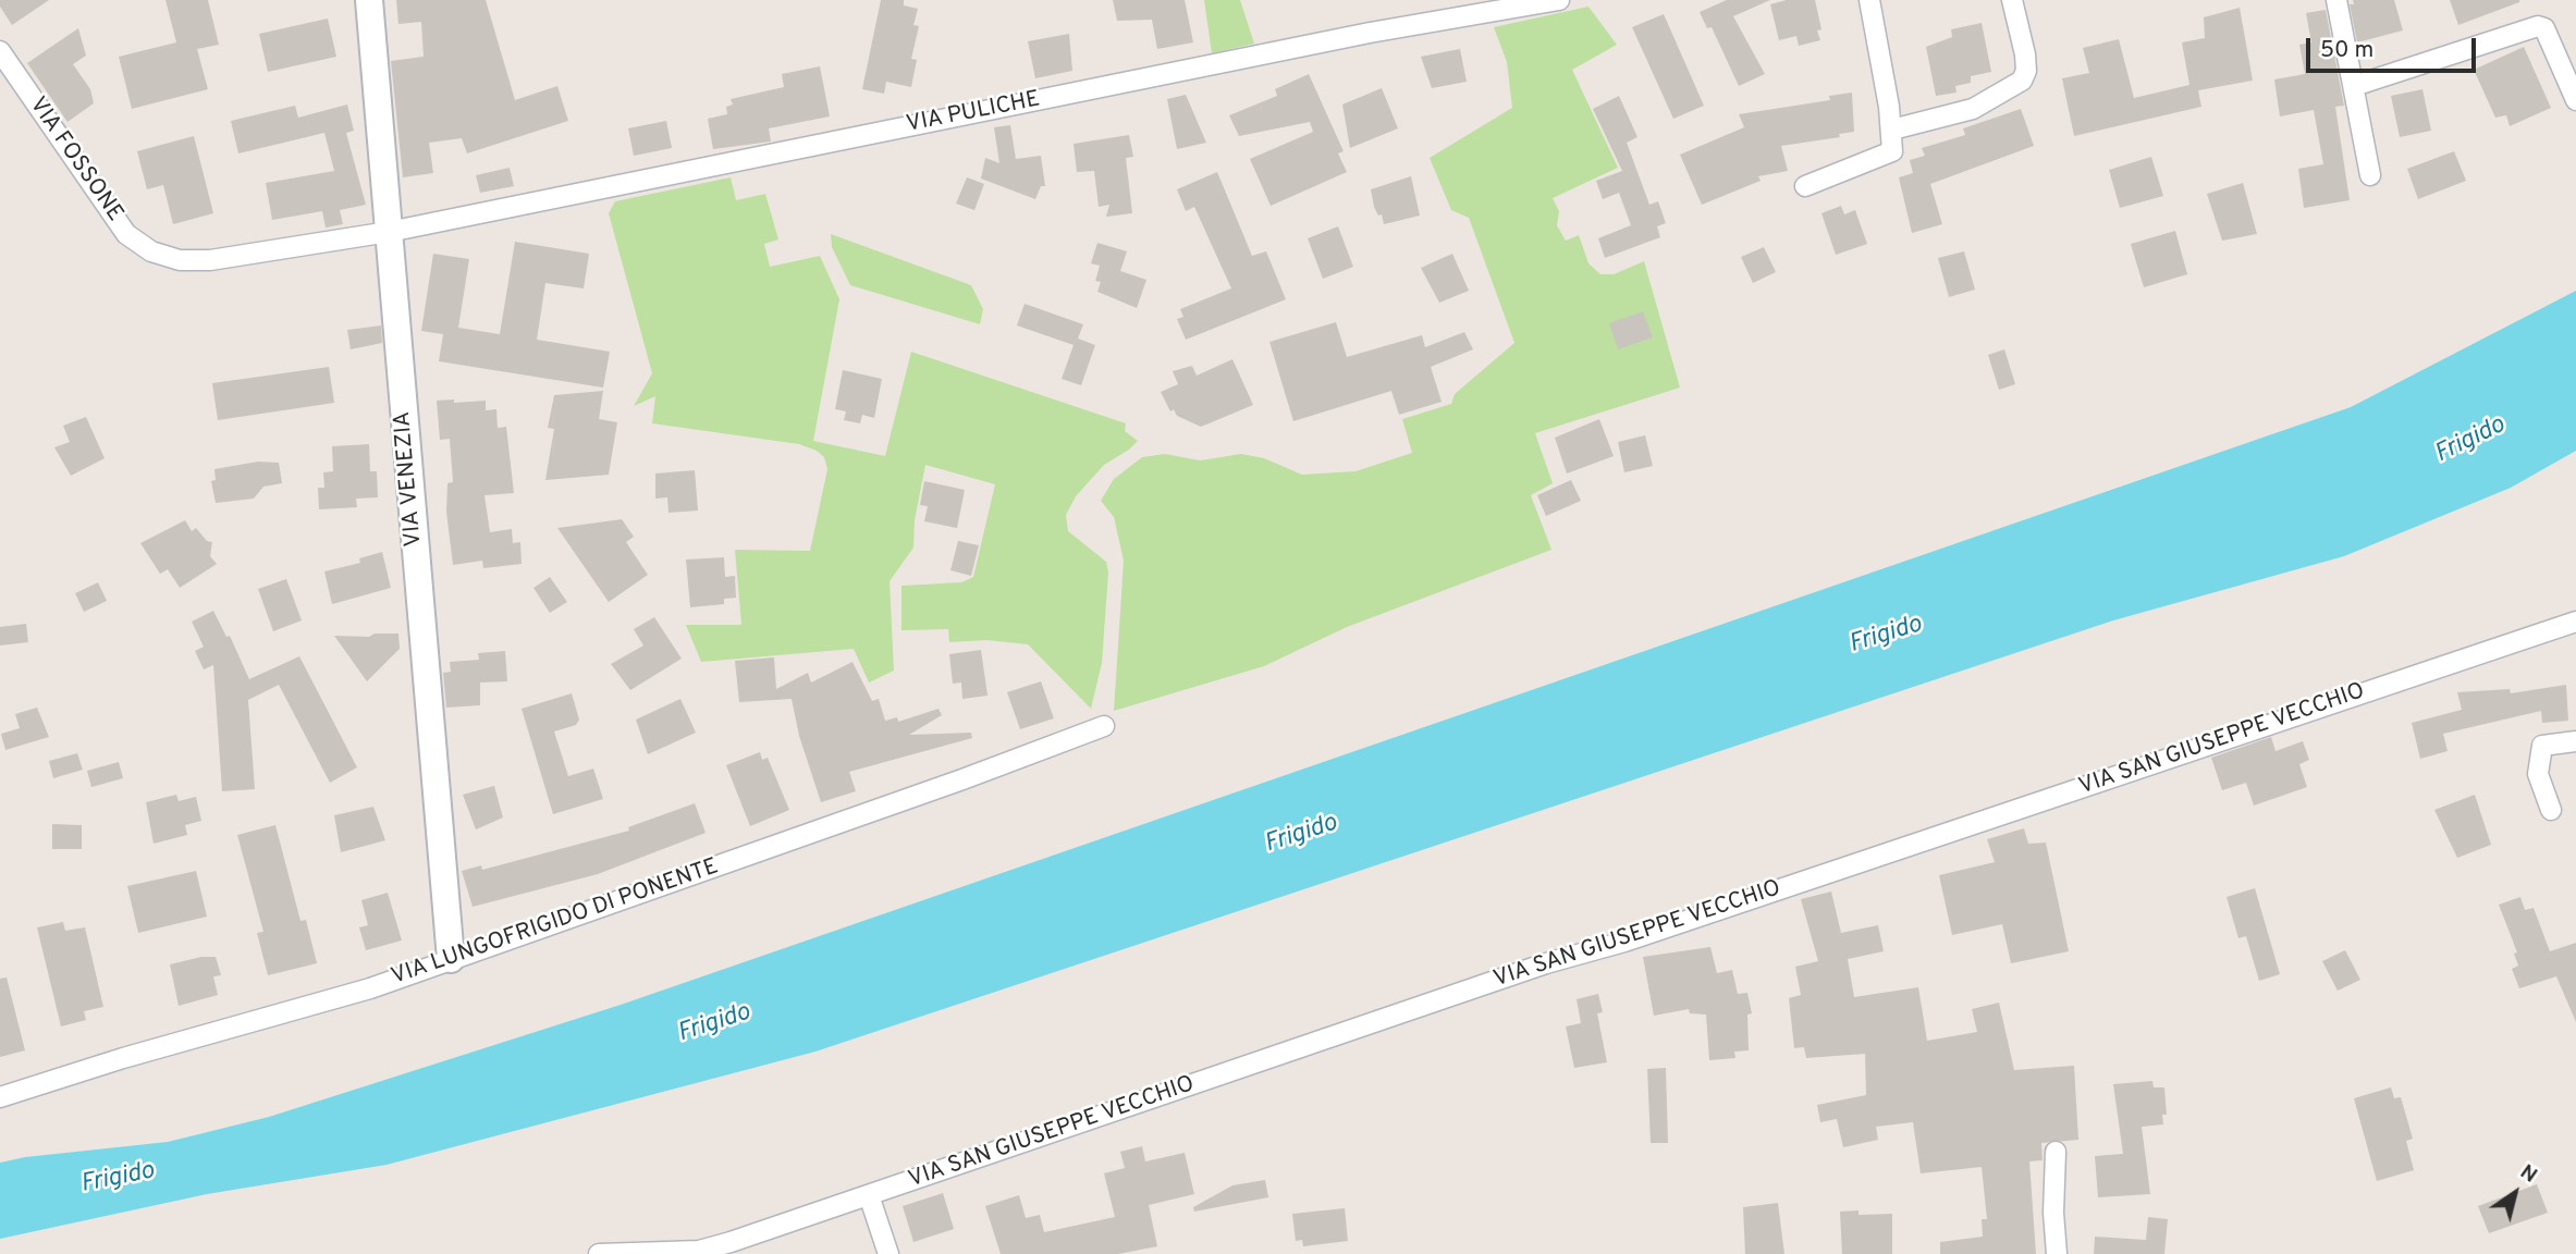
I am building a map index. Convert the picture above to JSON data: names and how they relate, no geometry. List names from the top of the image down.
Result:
{
  "streets": {
    "street": [
      "VIA PULICHE",
      "VIA FOSSONE",
      "VIA VENEZIA",
      "VIA SAN GIUSEPPE VECCHIO",
      "VIA LUNGOFRIGIDO DI PONENTE"
    ]
  },
  "crossings": [
    ["VIA PULICHE", "VIA FOSSONE"],
    ["VIA PULICHE", "VIA VENEZIA"],
    ["VIA FOSSONE", "VIA VENEZIA"],
    ["VIA VENEZIA", "VIA LUNGOFRIGIDO DI PONENTE"]
  ],
  "water": ["Frigido"],
  "scale_bar": "50 m",
  "north": "top right"
}
